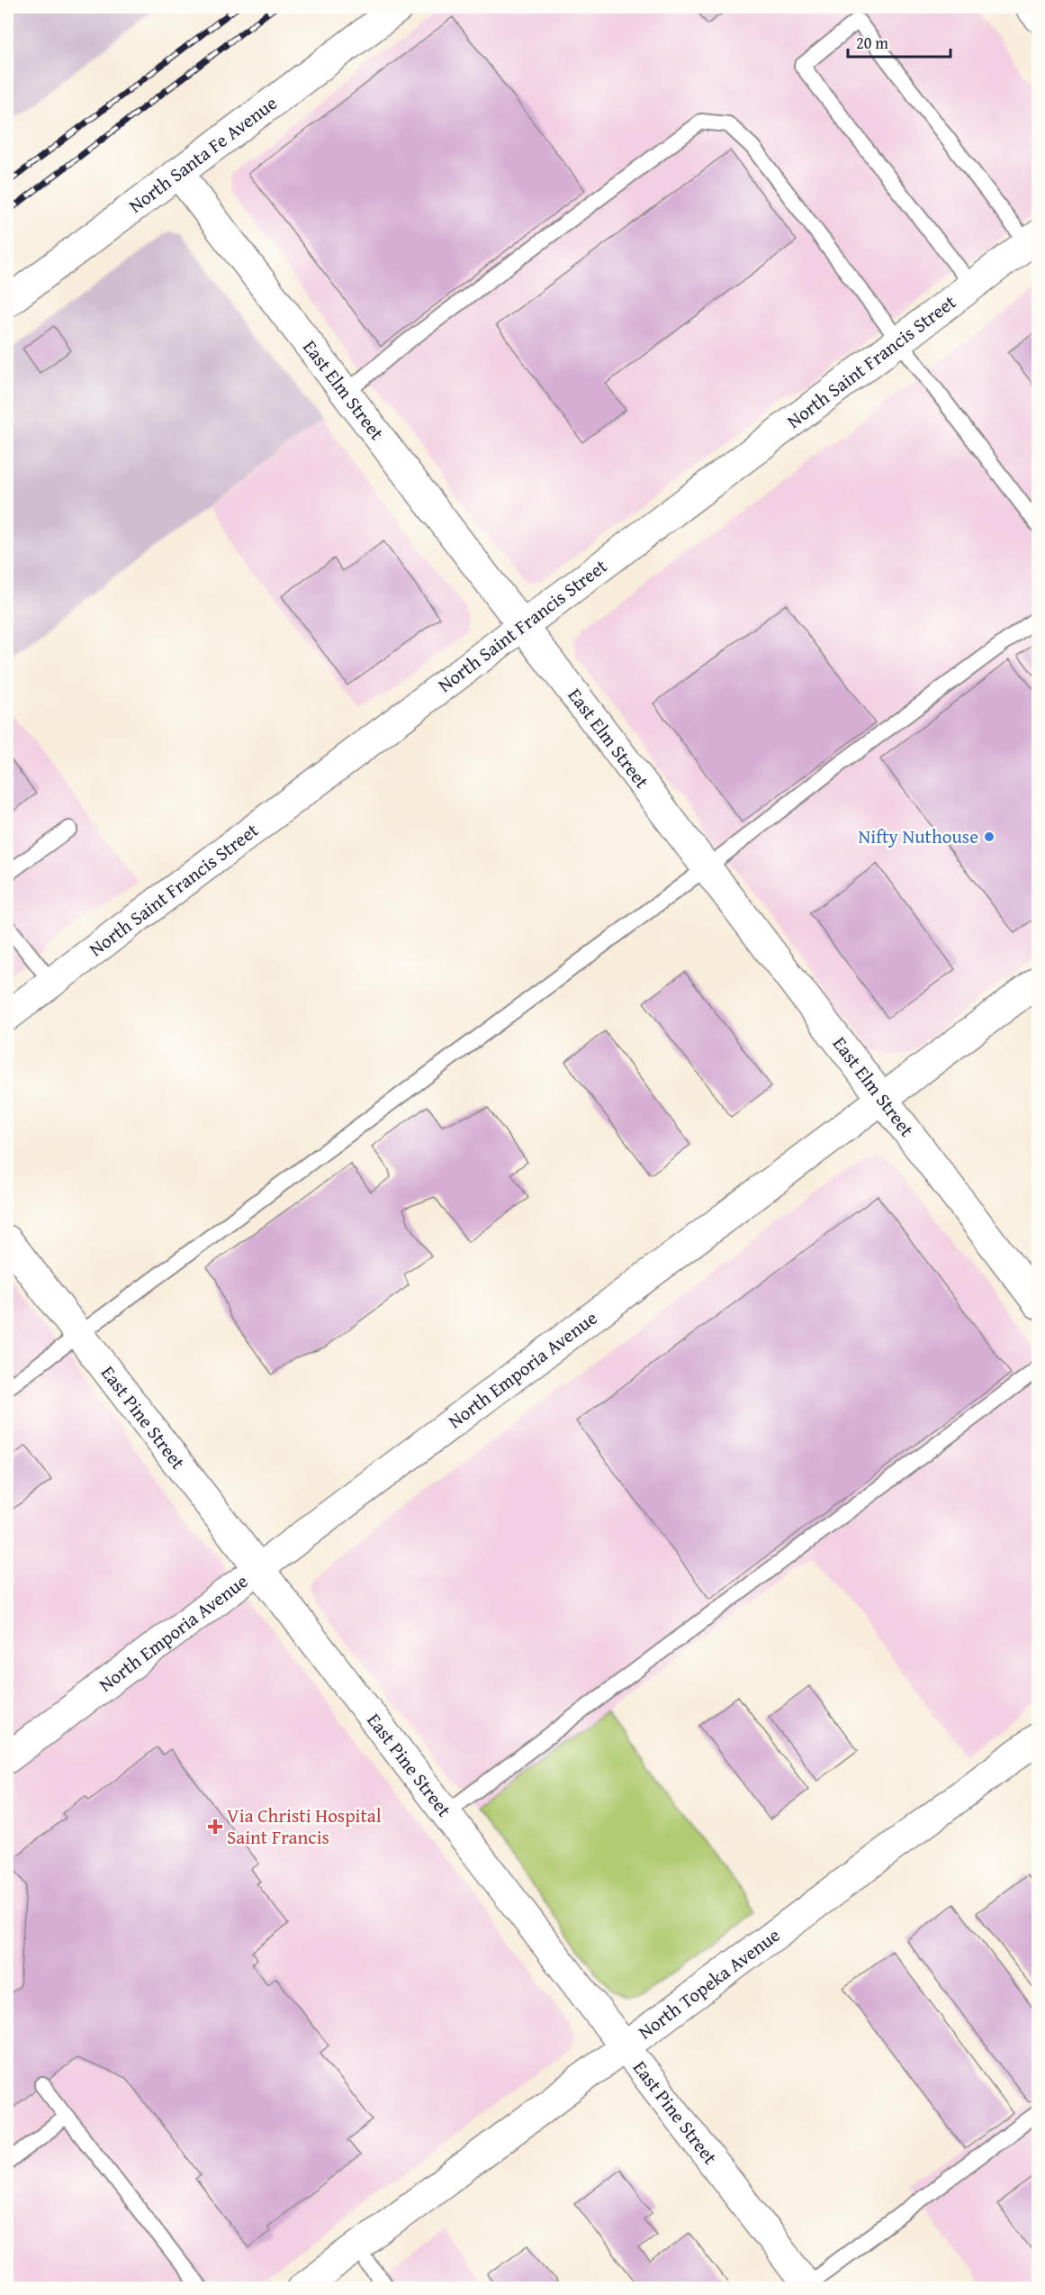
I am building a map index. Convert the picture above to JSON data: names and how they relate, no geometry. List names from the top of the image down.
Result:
{
  "streets": {
    "street": [
      "North Santa Fe Avenue",
      "North Saint Francis Street",
      "East Elm Street",
      "North Emporia Avenue",
      "East Pine Street",
      "North Topeka Avenue"
    ]
  },
  "crossings": [
    ["North Santa Fe Avenue", "East Elm Street"],
    ["North Saint Francis Street", "East Elm Street"],
    ["East Elm Street", "North Emporia Avenue"],
    ["North Emporia Avenue", "East Pine Street"],
    ["East Pine Street", "North Topeka Avenue"]
  ],
  "places": {
    "other": ["Nifty Nuthouse"],
    "health": ["Via Christi Hospital Saint Francis"]
  },
  "scale_bar": "20 m"
}
